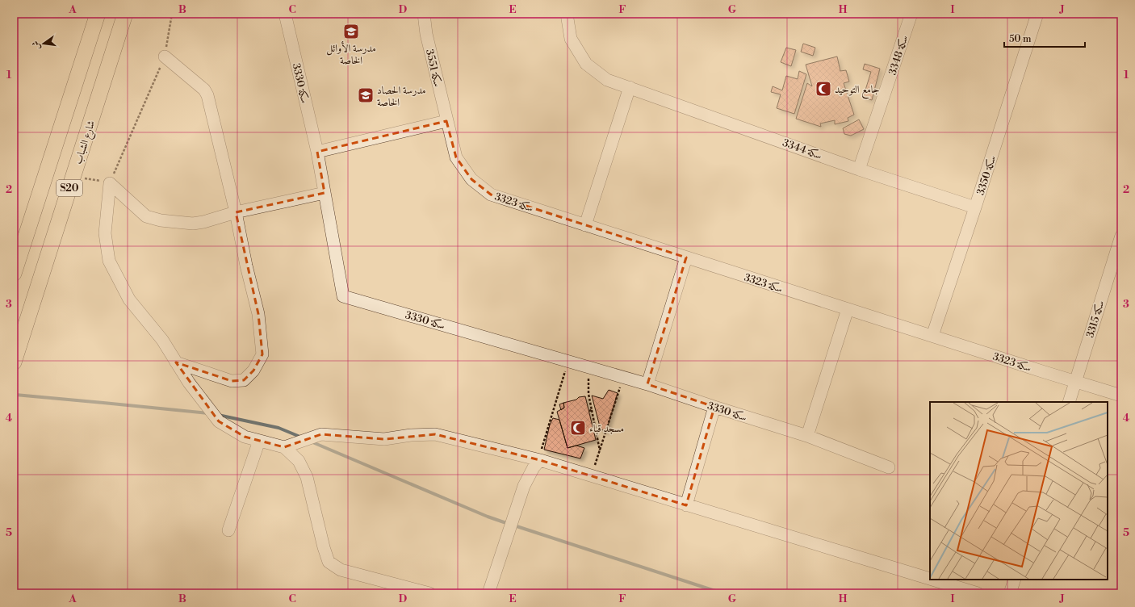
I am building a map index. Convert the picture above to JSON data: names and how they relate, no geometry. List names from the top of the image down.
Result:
{
  "streets": {
    "main road": ["شارع الشباب", "S20"],
    "street": [
      "سكة 3348",
      "سكة 3551",
      "سكة 3330",
      "سكة 3344",
      "سكة 3350",
      "سكة 3323",
      "سكة 3315"
    ]
  },
  "crossings": [
    ["سكة 3348", "سكة 3344"],
    ["سكة 3551", "سكة 3323"],
    ["سكة 3344", "سكة 3350"],
    ["سكة 3350", "سكة 3323"],
    ["سكة 3323", "سكة 3315"]
  ],
  "places": {
    "school or university": ["مدرسة الأوائل الخاصة", "مدرسة الحصاد الخاصة"],
    "mosque": ["جامع التوحيد", "مسجد قباء"]
  },
  "scale_bar": "50 m",
  "north": "left",
  "grid": {
    "columns": [
      "A",
      "B",
      "C",
      "D",
      "E",
      "F",
      "G",
      "H",
      "I",
      "J"
    ],
    "rows": [
      "1",
      "2",
      "3",
      "4",
      "5"
    ]
  }
}
